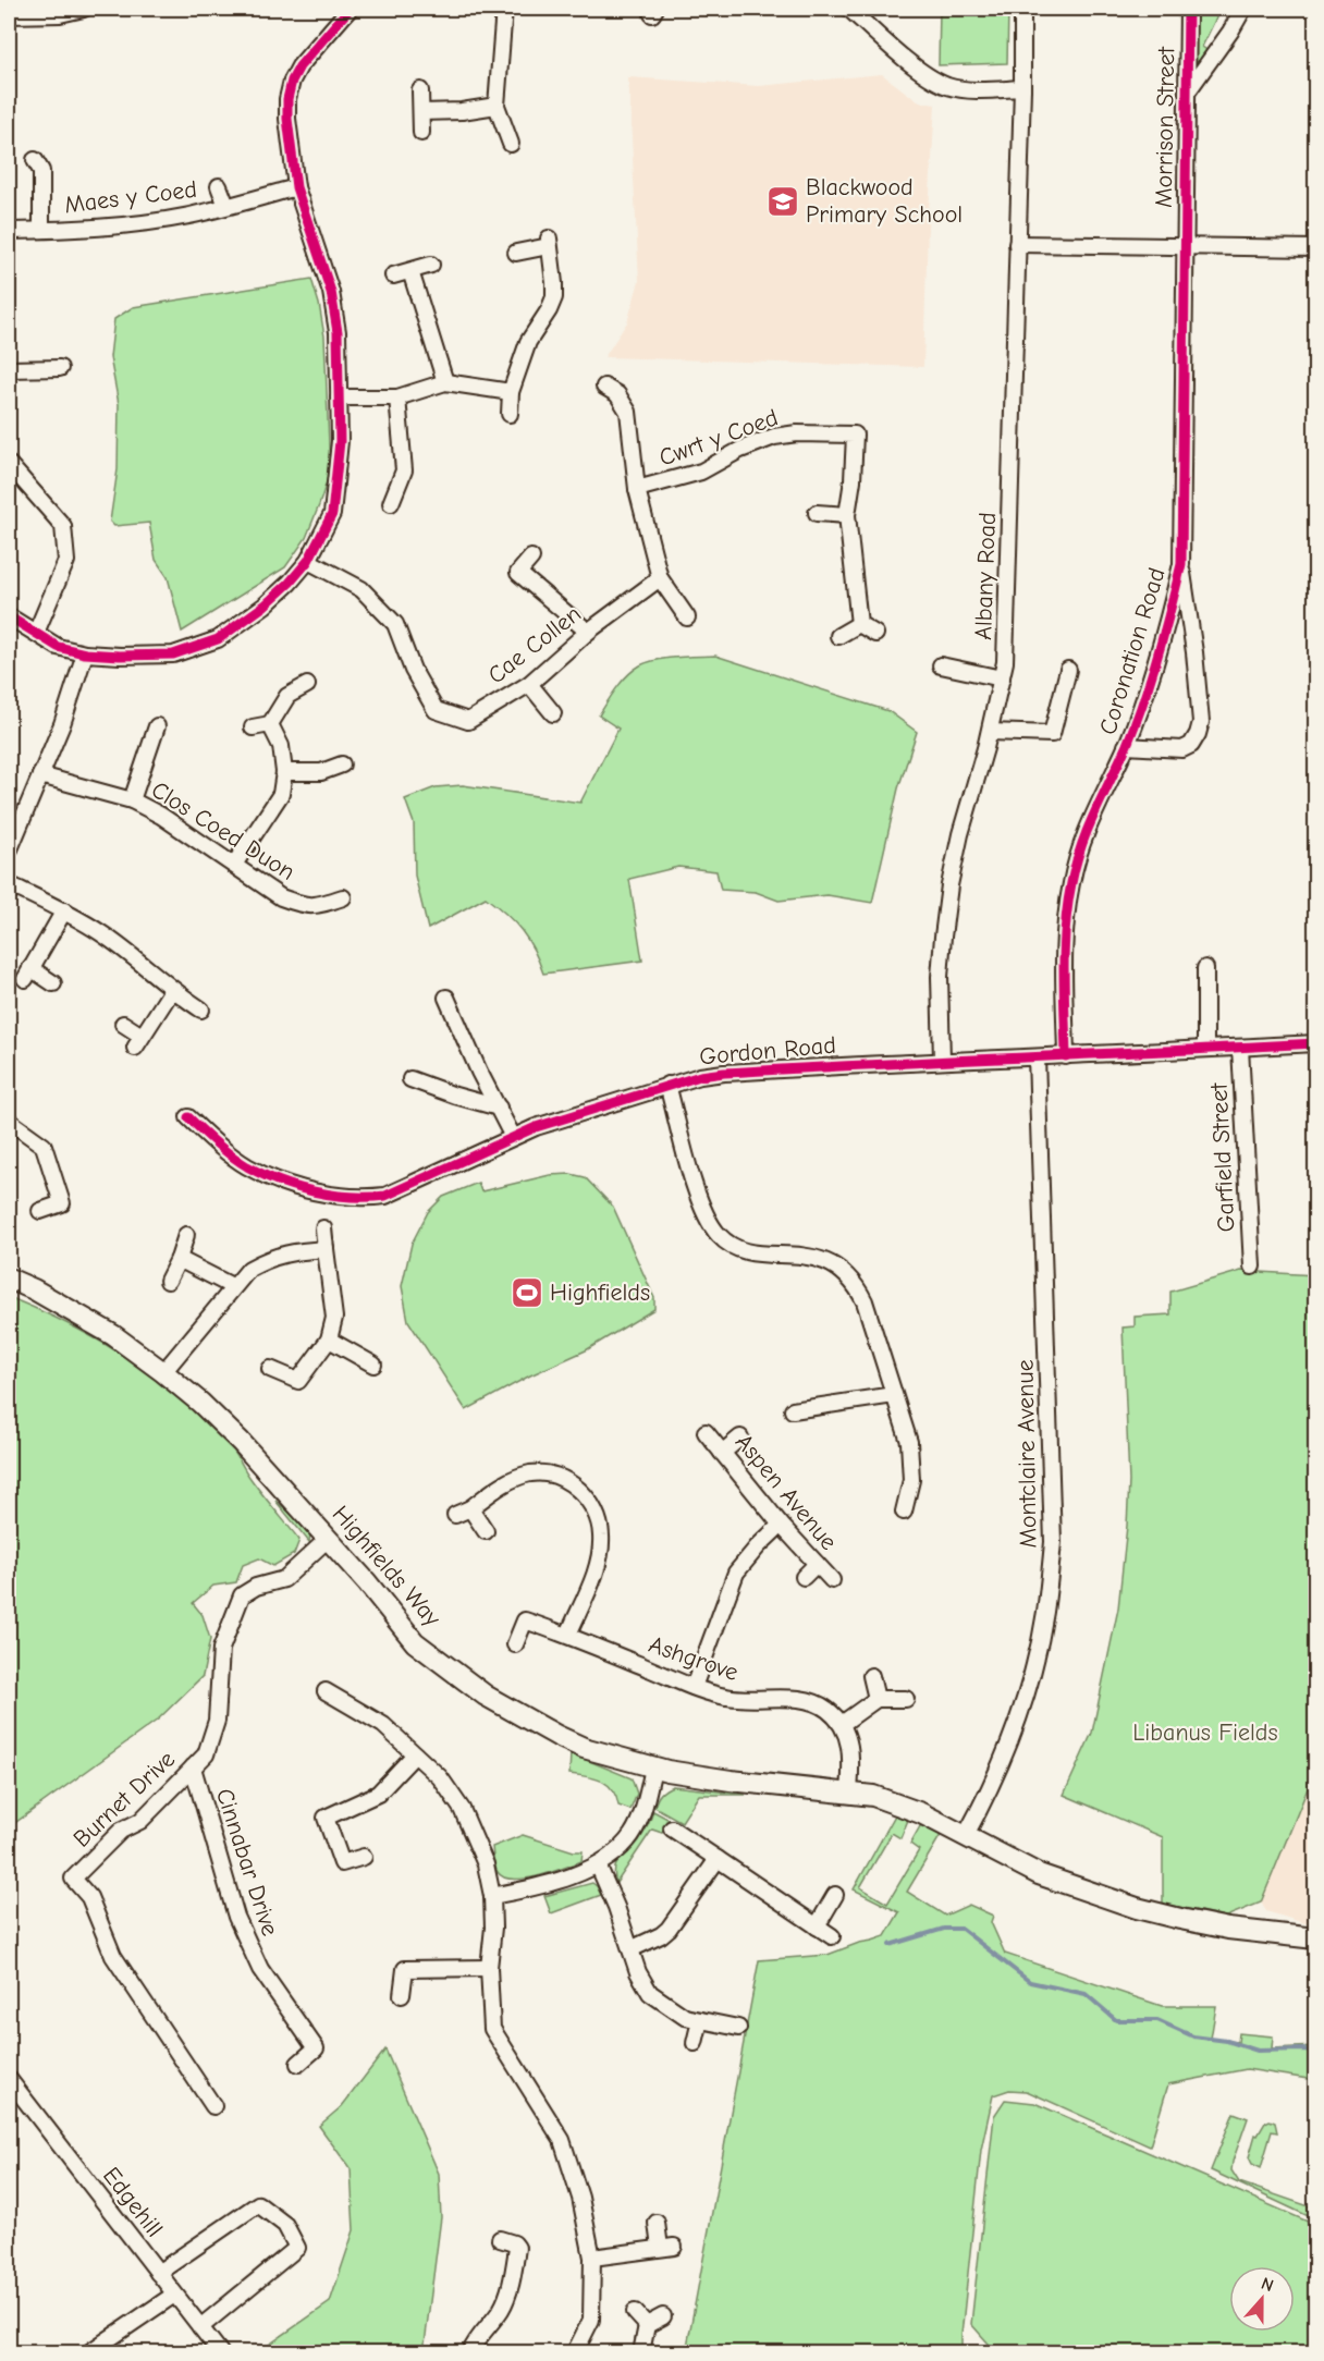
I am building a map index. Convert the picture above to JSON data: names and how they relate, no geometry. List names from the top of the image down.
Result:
{
  "streets": {
    "main road": ["Highfields Way"],
    "street": [
      "Morrison Street",
      "Maes y Coed",
      "Cwrt y Coed",
      "Albany Road",
      "Cae Collen",
      "Coronation Road",
      "Clos Coed Duon",
      "Gordon Road",
      "Garfield Street",
      "Montclaire Avenue",
      "Aspen Avenue",
      "Ashgrove",
      "Burnet Drive",
      "Cinnabar Drive",
      "Edgehill"
    ]
  },
  "crossings": [
    ["Morrison Street", "Coronation Road"],
    ["Albany Road", "Gordon Road"],
    ["Coronation Road", "Gordon Road"],
    ["Gordon Road", "Garfield Street"],
    ["Gordon Road", "Montclaire Avenue"],
    ["Montclaire Avenue", "Highfields Way"],
    ["Highfields Way", "Burnet Drive"],
    ["Burnet Drive", "Cinnabar Drive"]
  ],
  "parks": ["Libanus Fields"],
  "places": {
    "school or university": ["Blackwood Primary School"],
    "sports": ["Highfields"]
  },
  "north": "top"
}
